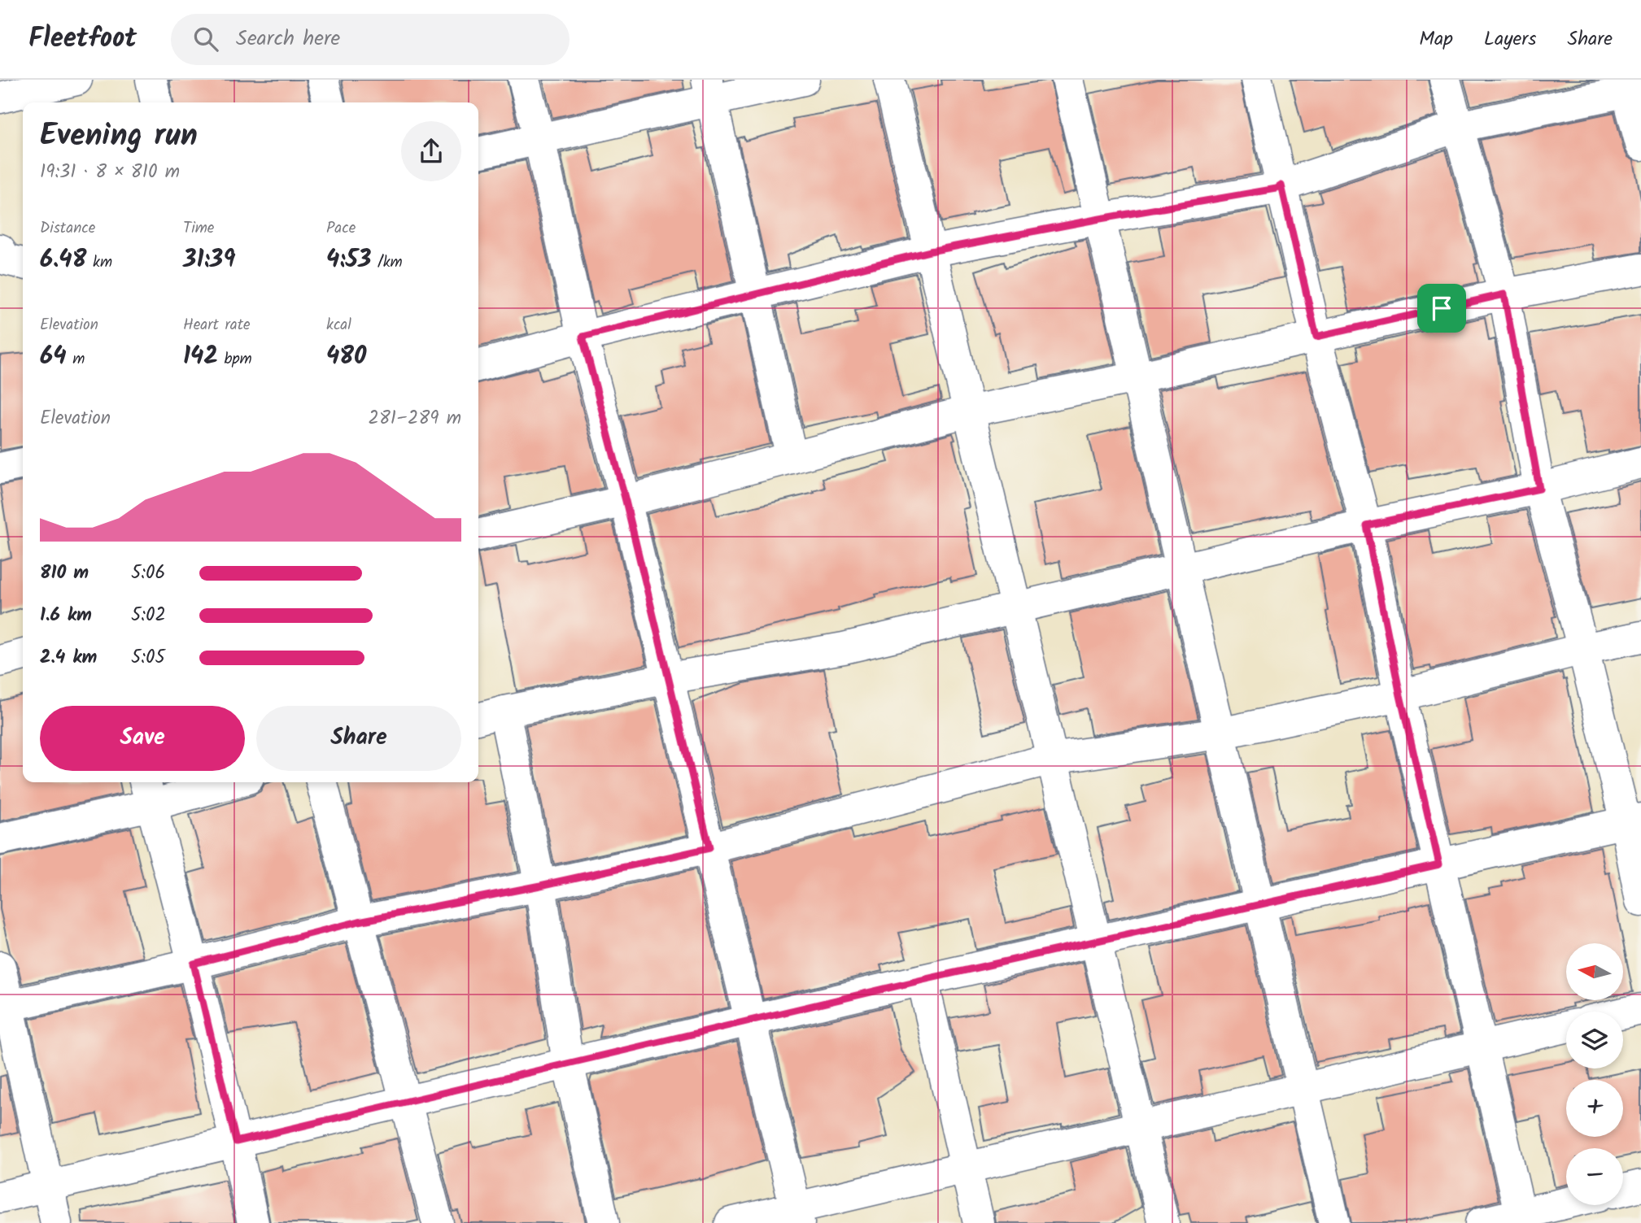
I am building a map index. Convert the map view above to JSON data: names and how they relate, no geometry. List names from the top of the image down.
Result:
{
  "north": "left",
  "page": {
    "header": "Fleetfoot",
    "search": "Search here",
    "nav": ["Map", "Layers", "Share"],
    "heading": ["Evening run", "19:31 · 8 × 810 m"],
    "stats": [
      ["Distance", "6.48 km"],
      ["Time", "31:39"],
      ["Pace", "4:53 /km"],
      ["Elevation", "64 m"],
      ["Heart rate", "142 bpm"],
      ["kcal", "480"]
    ],
    "chart": ["Elevation", "281–289 m"],
    "list": [
      {
        "name": "810 m",
        "note": "5:06"
      },
      {
        "name": "1.6 km",
        "note": "5:02"
      },
      {
        "name": "2.4 km",
        "note": "5:05"
      }
    ],
    "buttons": ["Save", "Share"],
    "map_buttons": ["+", "−"]
  }
}
